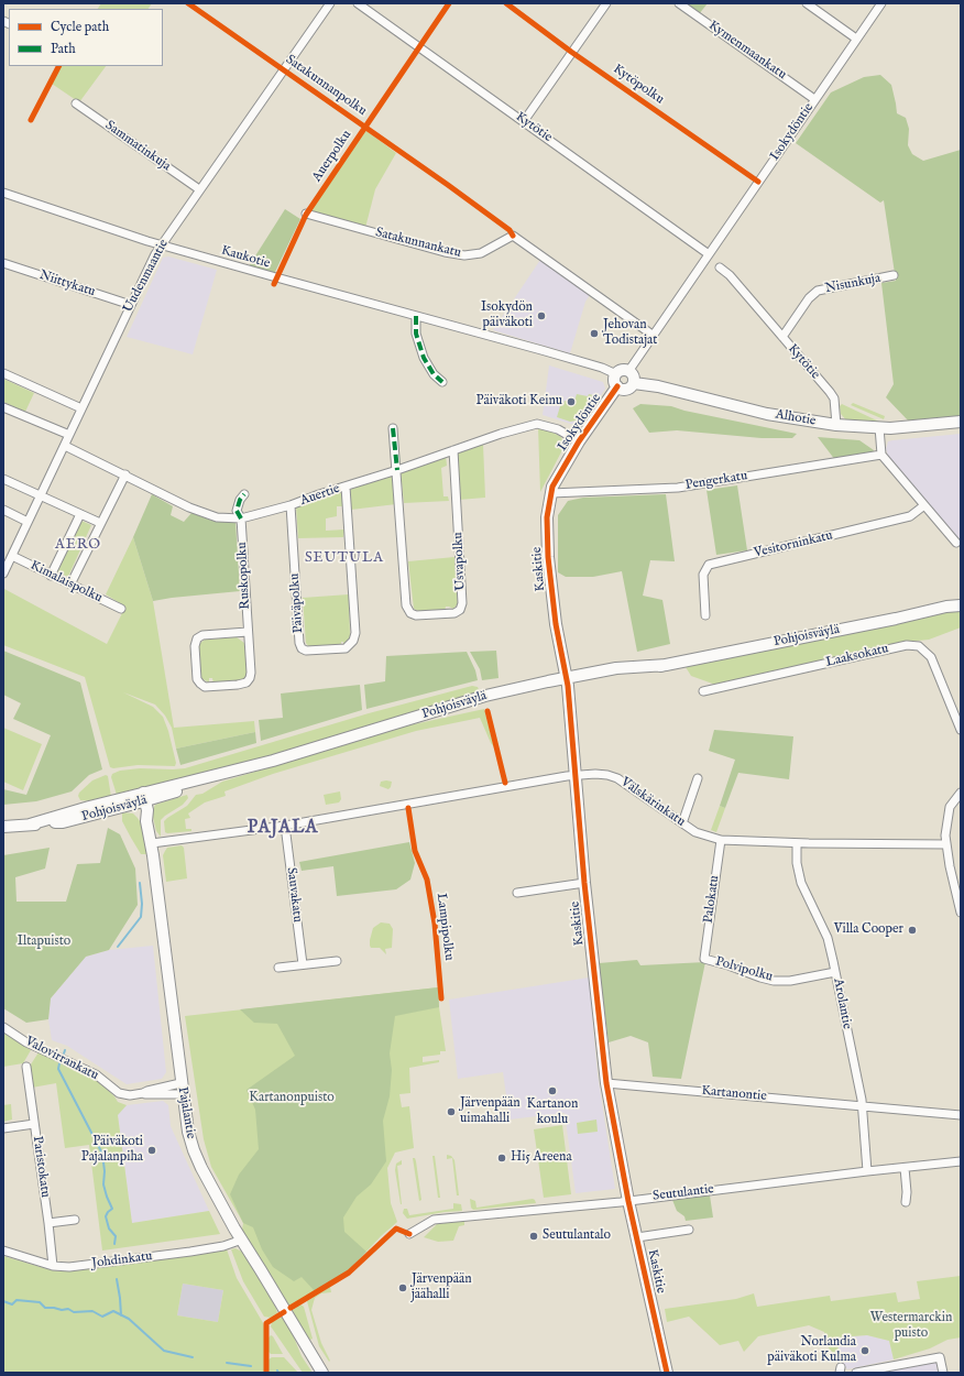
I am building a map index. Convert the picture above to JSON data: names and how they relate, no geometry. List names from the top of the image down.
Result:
{
  "streets": {
    "street": [
      "Kymenmaankatu",
      "Kytötie",
      "Isokydöntie",
      "Sammatinkuja",
      "Satakunnankatu",
      "Kaukotie",
      "Uudenmaantie",
      "Niittykatu",
      "Nisunkuja",
      "Alhotie",
      "Pengerkatu",
      "Auertie",
      "Vesitorninkatu",
      "Usvapolku",
      "Kaskitie",
      "Ruskopolku",
      "Kimalaispolku",
      "Päiväpolku",
      "Pohjoisväylä",
      "Laaksokatu",
      "Välskärinkatu",
      "Sauvakatu",
      "Palokatu",
      "Polvipolku",
      "Arolantie",
      "Valovirrankatu",
      "Kartanontie",
      "Pajalantie",
      "Paristokatu",
      "Seutulantie",
      "Johdinkatu"
    ],
    "cycle path": ["Kytöpolku", "Satakunnanpolku", "Lampipolku"]
  },
  "crossings": [
    ["Kymenmaankatu", "Isokydöntie"],
    ["Kytötie", "Isokydöntie"],
    ["Kytötie", "Nisunkuja"],
    ["Kytötie", "Alhotie"],
    ["Isokydöntie", "Satakunnankatu"],
    ["Isokydöntie", "Kaukotie"],
    ["Isokydöntie", "Alhotie"],
    ["Isokydöntie", "Auertie"],
    ["Isokydöntie", "Kaskitie"],
    ["Sammatinkuja", "Uudenmaantie"],
    ["Kaukotie", "Uudenmaantie"],
    ["Kaukotie", "Alhotie"],
    ["Uudenmaantie", "Niittykatu"],
    ["Uudenmaantie", "Auertie"],
    ["Uudenmaantie", "Kimalaispolku"],
    ["Pengerkatu", "Kaskitie"],
    ["Auertie", "Usvapolku"],
    ["Auertie", "Ruskopolku"],
    ["Auertie", "Päiväpolku"],
    ["Kaskitie", "Pohjoisväylä"],
    ["Kaskitie", "Välskärinkatu"],
    ["Kaskitie", "Kartanontie"],
    ["Kaskitie", "Seutulantie"],
    ["Pohjoisväylä", "Pajalantie"],
    ["Välskärinkatu", "Sauvakatu"],
    ["Välskärinkatu", "Palokatu"],
    ["Välskärinkatu", "Arolantie"],
    ["Välskärinkatu", "Pajalantie"],
    ["Palokatu", "Polvipolku"],
    ["Polvipolku", "Arolantie"],
    ["Arolantie", "Kartanontie"],
    ["Arolantie", "Seutulantie"],
    ["Valovirrankatu", "Pajalantie"],
    ["Pajalantie", "Johdinkatu"],
    ["Paristokatu", "Johdinkatu"]
  ],
  "districts": ["AERO", "SEUTULA", "PAJALA"],
  "parks": ["Iltapuisto", "Kartanonpuisto", "Westermarckin puisto"],
  "places": [
    "Isokydön päiväkoti",
    "Jehovan Todistajat",
    "Päiväkoti Keinu",
    "Villa Cooper",
    "Kartanon koulu",
    "Järvenpään uimahalli",
    "Päiväkoti Pajalanpiha",
    "Hi5 Areena",
    "Seutulantalo",
    "Järvenpään jäähalli",
    "Norlandia päiväkoti Kulma"
  ],
  "legend": ["Cycle path", "Path"]
}
